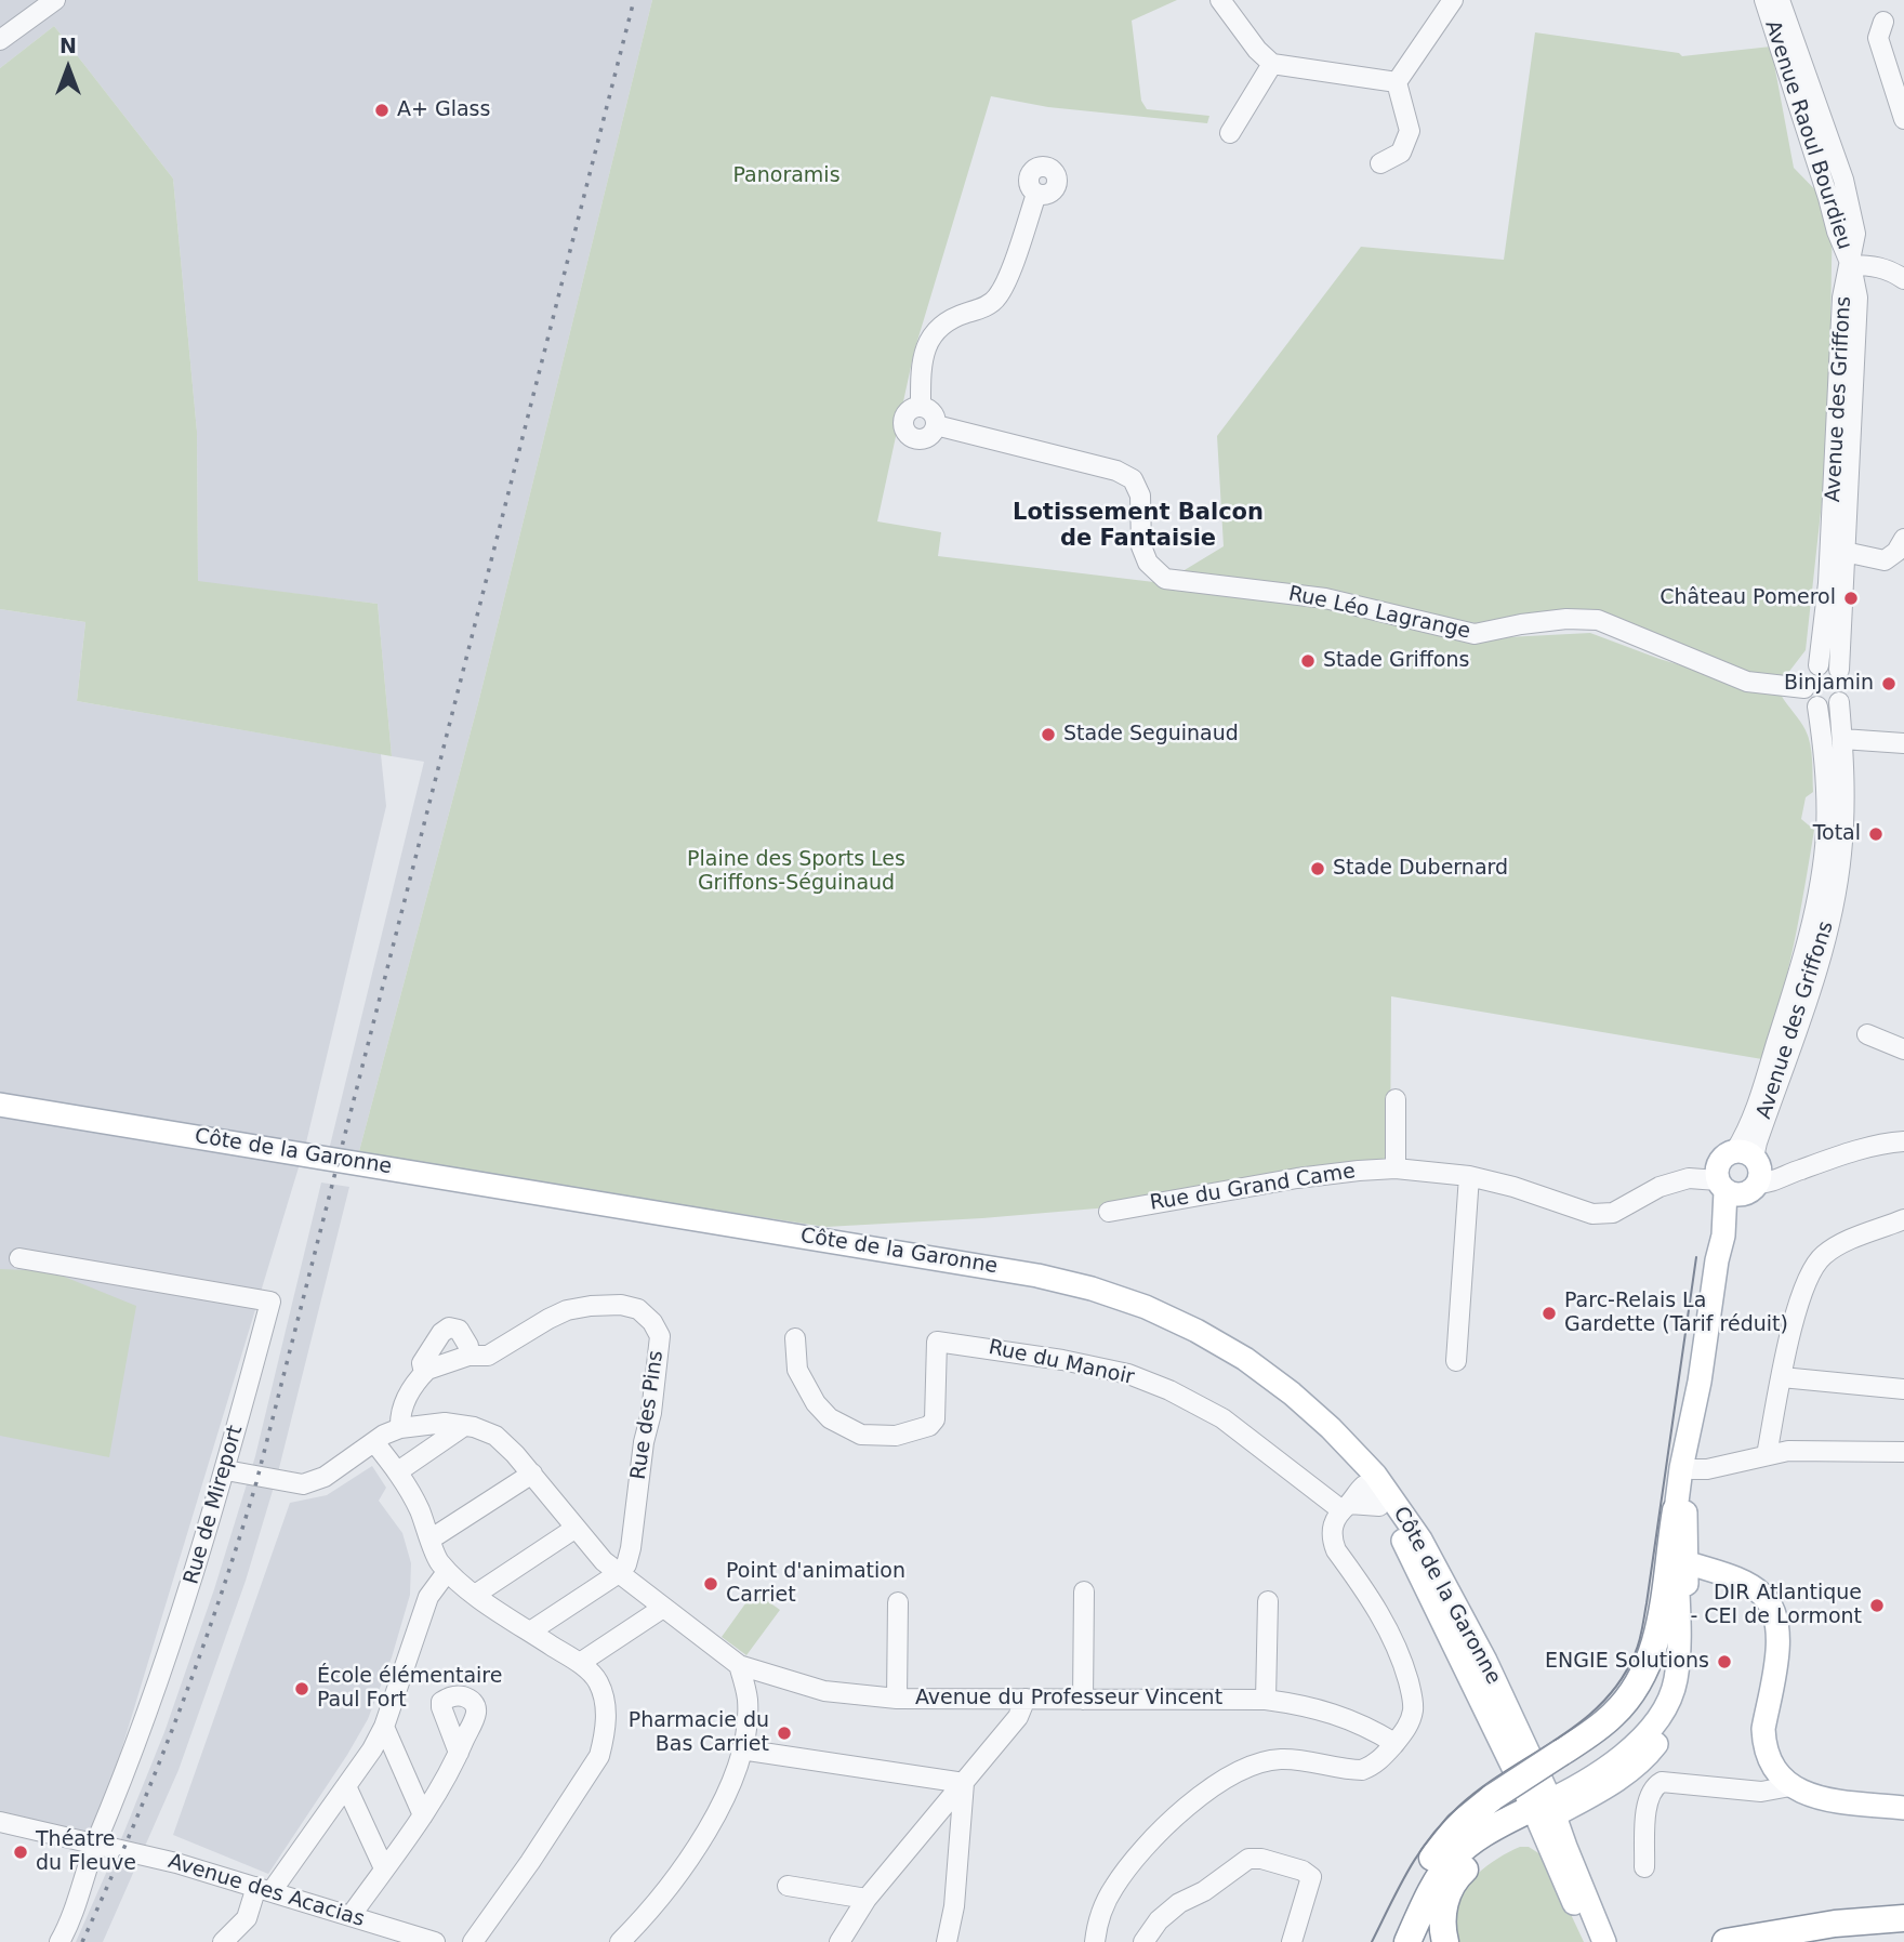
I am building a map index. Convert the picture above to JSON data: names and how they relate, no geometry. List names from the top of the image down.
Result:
{
  "streets": {
    "main road": ["Avenue des Griffons", "Côte de la Garonne"],
    "street": [
      "Avenue Raoul Bourdieu",
      "Rue Léo Lagrange",
      "Rue du Grand Came",
      "Rue du Manoir",
      "Rue des Pins",
      "Rue de Mireport",
      "Avenue du Professeur Vincent",
      "Avenue des Acacias"
    ]
  },
  "crossings": [
    ["Avenue Raoul Bourdieu", "Avenue des Griffons"],
    ["Avenue des Griffons", "Rue Léo Lagrange"],
    ["Avenue des Griffons", "Rue du Grand Came"],
    ["Rue de Mireport", "Avenue des Acacias"]
  ],
  "districts": ["Lotissement Balcon de Fantaisie"],
  "parks": ["Panoramis", "Plaine des Sports Les Griffons-Séguinaud"],
  "places": [
    "A+ Glass",
    "Château Pomerol",
    "Stade Griffons",
    "Binjamin",
    "Stade Seguinaud",
    "Total",
    "Stade Dubernard",
    "Parc-Relais La Gardette (Tarif réduit)",
    "Point d'animation Carriet",
    "DIR Atlantique - CEI de Lormont",
    "ENGIE Solutions",
    "École élémentaire Paul Fort",
    "Pharmacie du Bas Carriet",
    "Théatre du Fleuve"
  ],
  "north": "top"
}
